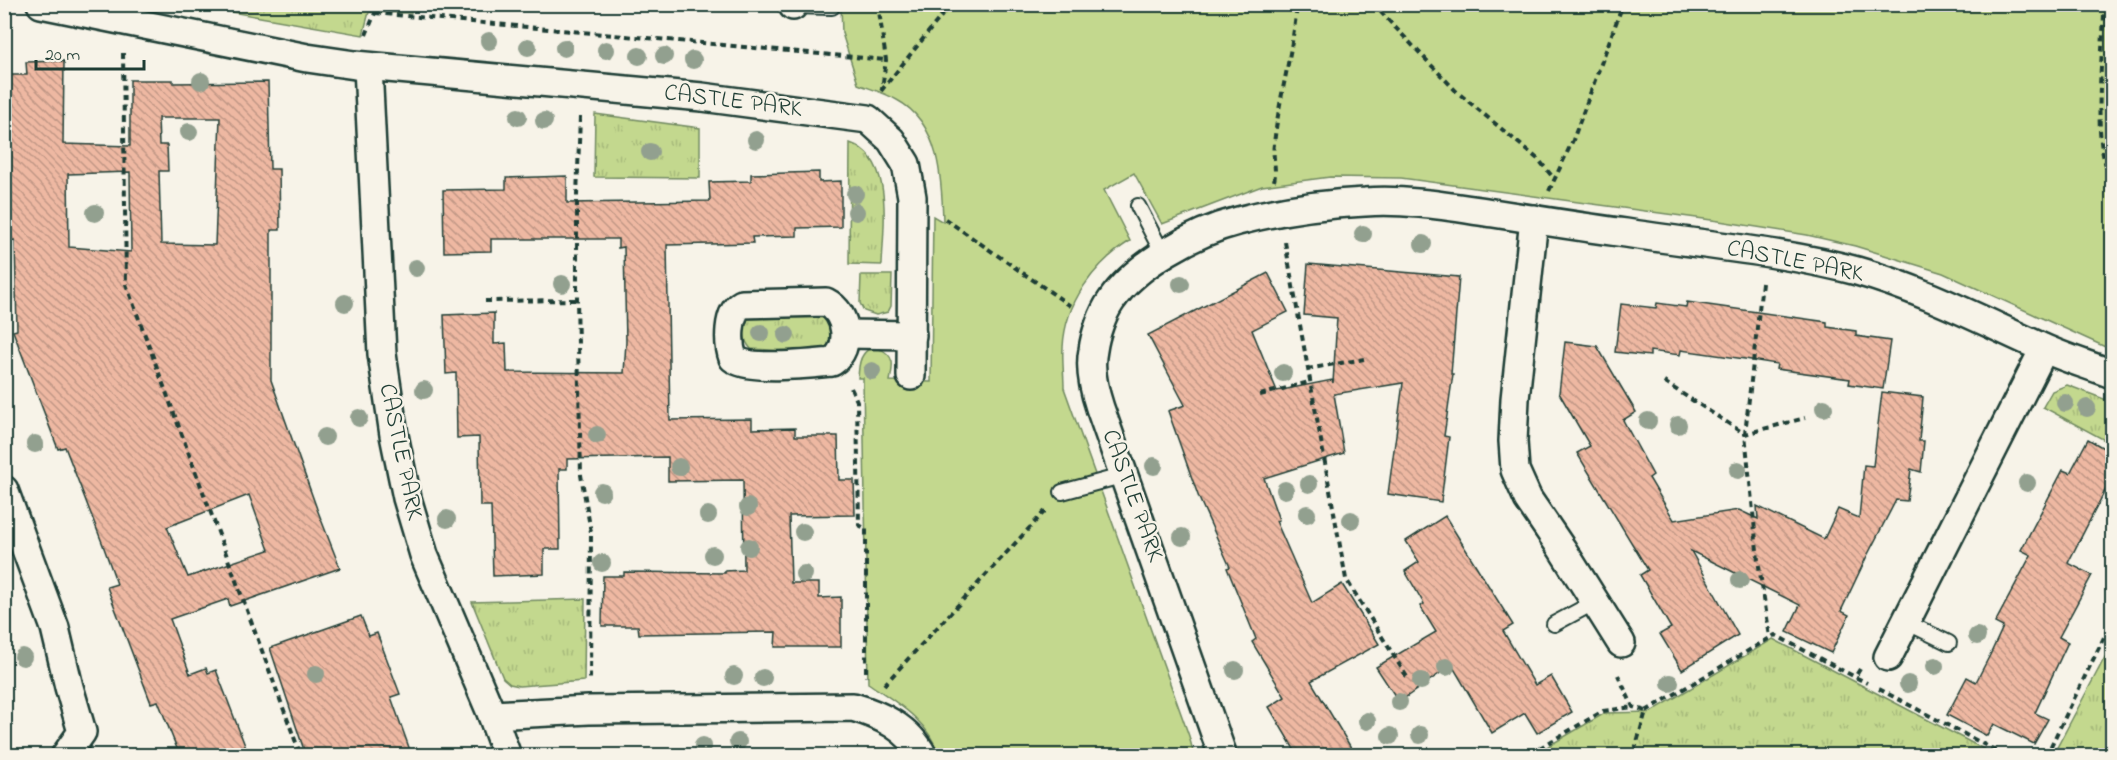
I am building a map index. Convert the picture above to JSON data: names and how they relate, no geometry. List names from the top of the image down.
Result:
{
  "streets": {
    "street": ["CASTLE PARK"]
  },
  "scale_bar": "20 m"
}
